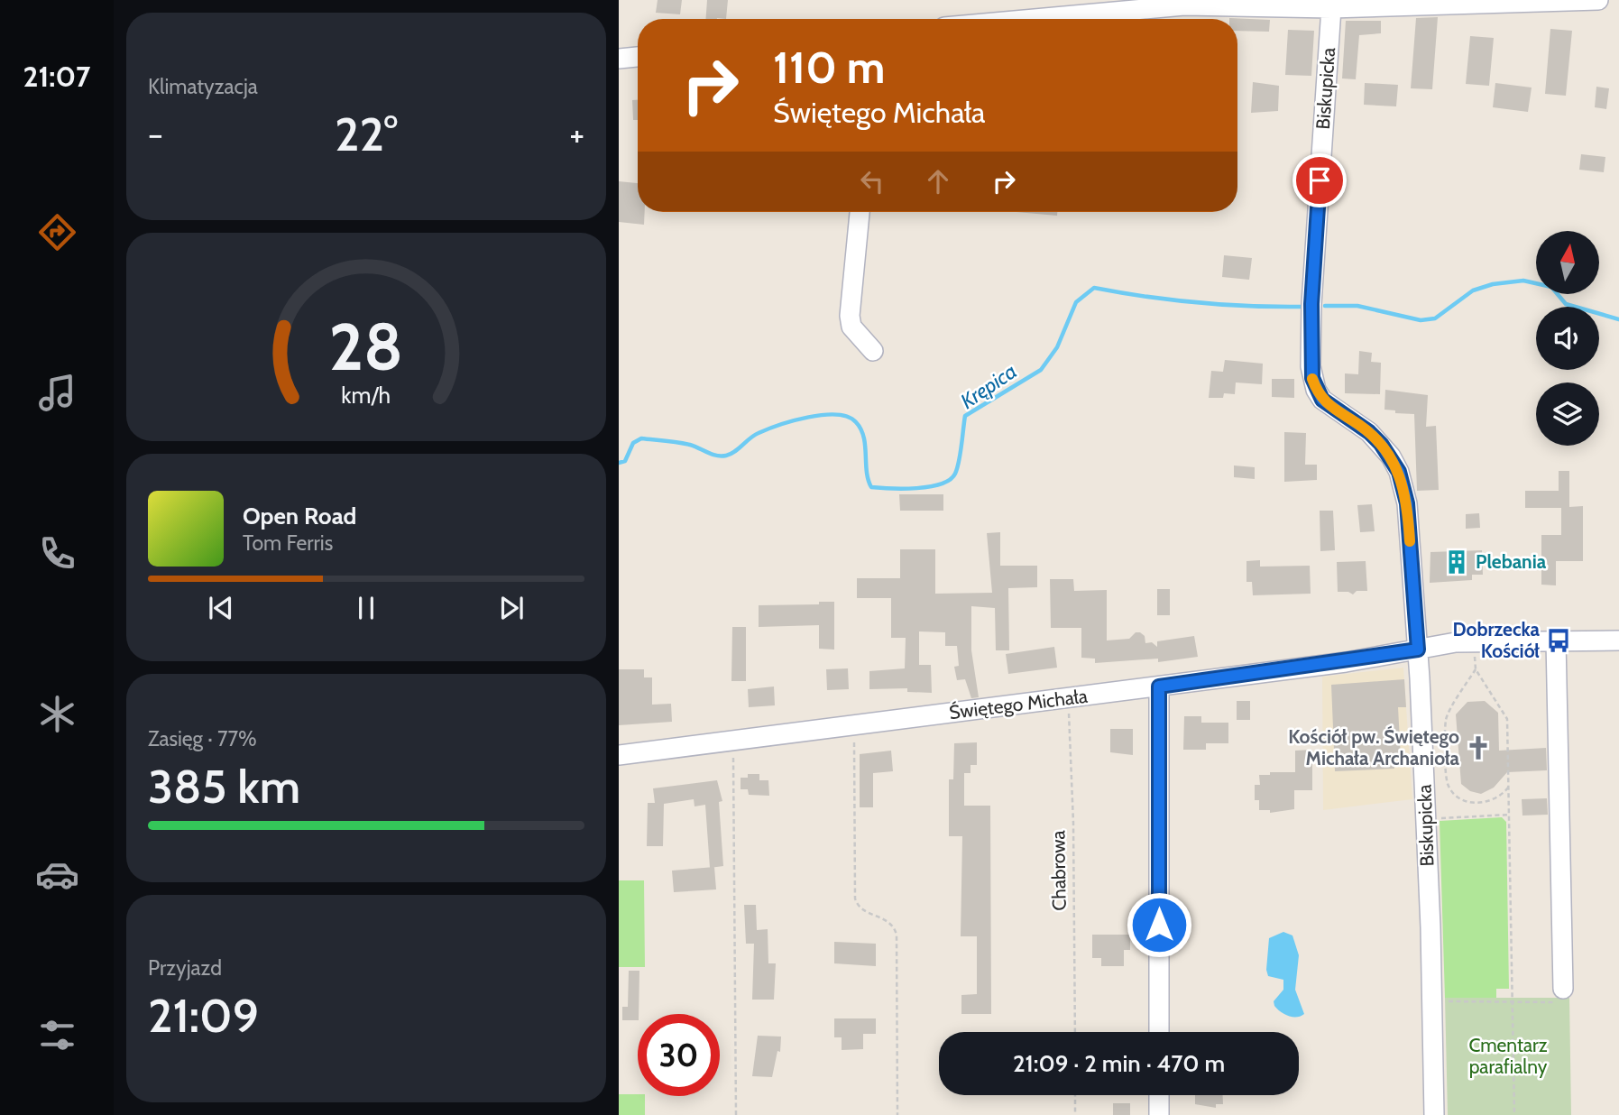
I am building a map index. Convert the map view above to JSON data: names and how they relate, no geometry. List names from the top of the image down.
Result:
{
  "streets": {
    "street": ["Biskupicka", "Świętego Michała"],
    "path": ["Chabrowa"]
  },
  "crossings": [
    ["Biskupicka", "Świętego Michała"],
    ["Świętego Michała", "Chabrowa"]
  ],
  "water": ["Krępica"],
  "parks": ["Cmentarz parafialny"],
  "places": {
    "building": ["Plebania"],
    "bus stop": ["Dobrzecka Kościół"],
    "church": ["Kościół pw. Świętego Michała Archanioła"]
  },
  "north": "top",
  "page": {
    "tabs": "21:07",
    "tile": [
      "Klimatyzacja",
      ["Zasięg · 77%", "385 km"],
      ["Przyjazd", "21:09"]
    ],
    "turn": ["110 m", "Świętego Michała"],
    "heat": ["−", "22°", "+"],
    "song": ["Open Road", "Tom Ferris"],
    "limit": "30",
    "trip": "21:09 · 2 min · 470 m",
    "gauge": ["28", "km/h"]
  }
}
